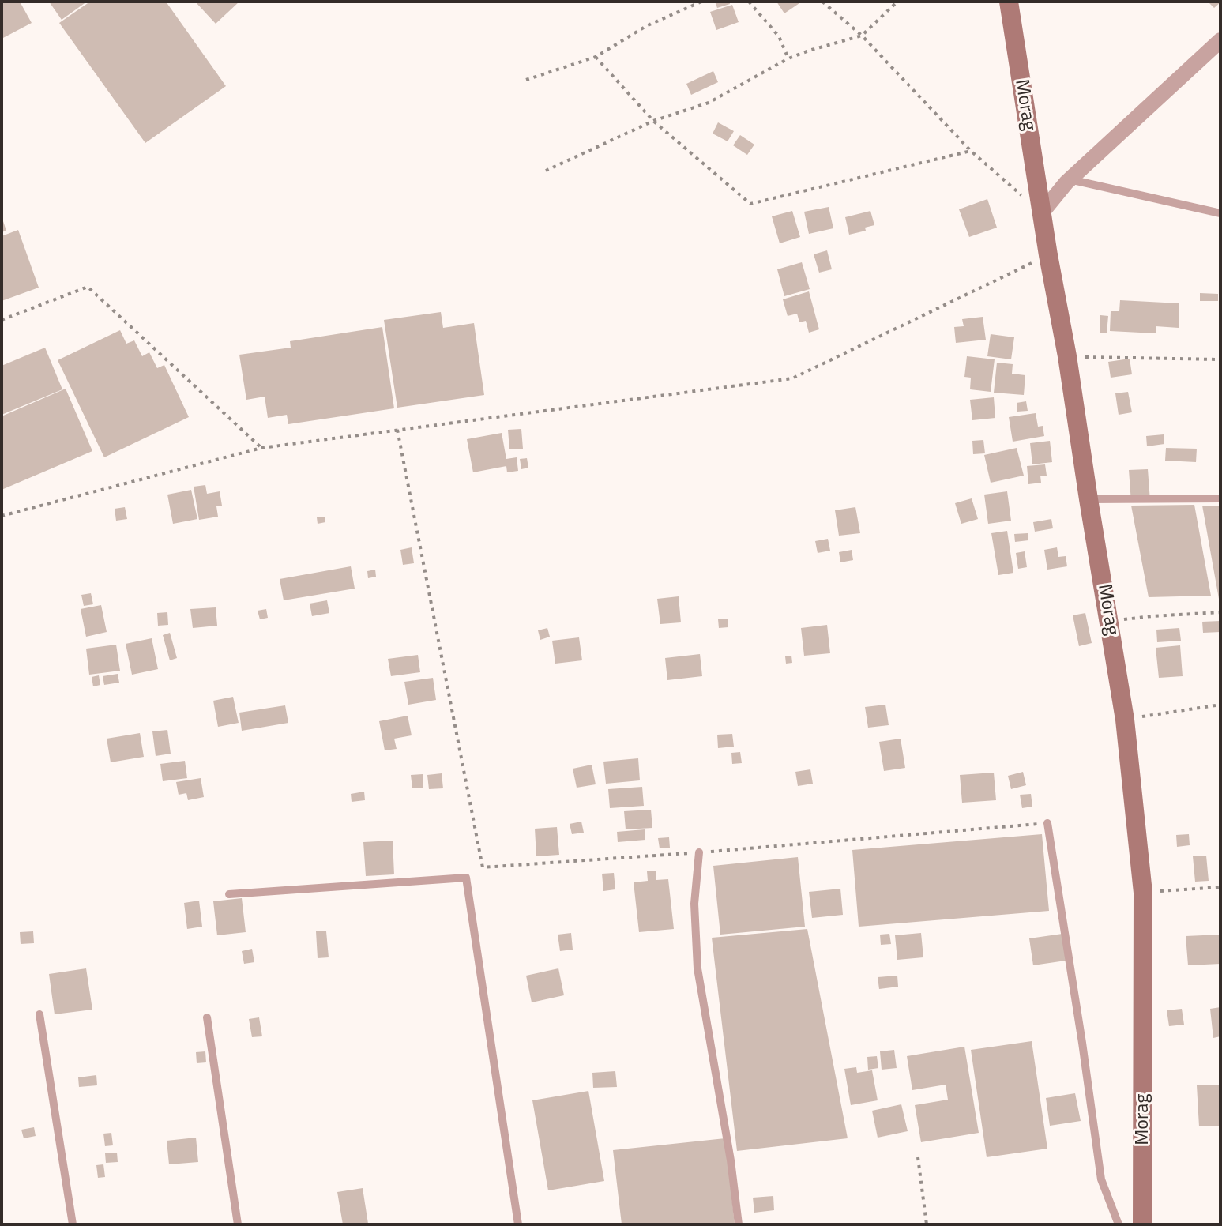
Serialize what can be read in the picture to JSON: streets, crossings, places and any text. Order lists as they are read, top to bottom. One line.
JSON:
{"streets":{"main road":["Morag"]}}
